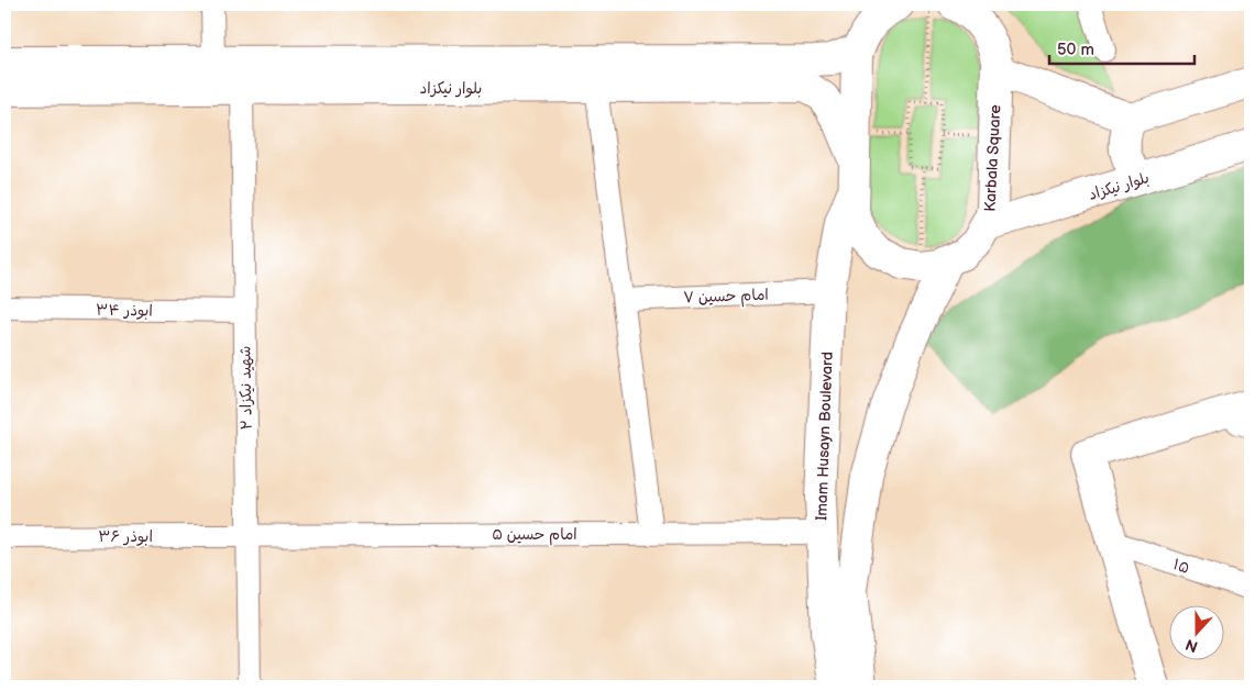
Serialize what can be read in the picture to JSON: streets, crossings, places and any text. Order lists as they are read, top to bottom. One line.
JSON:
{"streets":{"main road":["بلوار نیکزاد","Karbala Square","Imam Husayn Boulevard"],"street":["امام حسین ۷","ابوذر ۳۴","شهید نیکزاد ۲","امام حسین ۵","ابوذر ۳۶","۱۵"]},"crossings":[["بلوار نیکزاد","Karbala Square"],["بلوار نیکزاد","شهید نیکزاد ۲"],["بلوار نیکزاد","Imam Husayn Boulevard"],["امام حسین ۷","Imam Husayn Boulevard"],["ابوذر ۳۴","شهید نیکزاد ۲"],["شهید نیکزاد ۲","امام حسین ۵"],["شهید نیکزاد ۲","ابوذر ۳۶"],["Imam Husayn Boulevard","امام حسین ۵"],["امام حسین ۵","ابوذر ۳۶"]],"scale_bar":"50 m","north":"bottom"}
